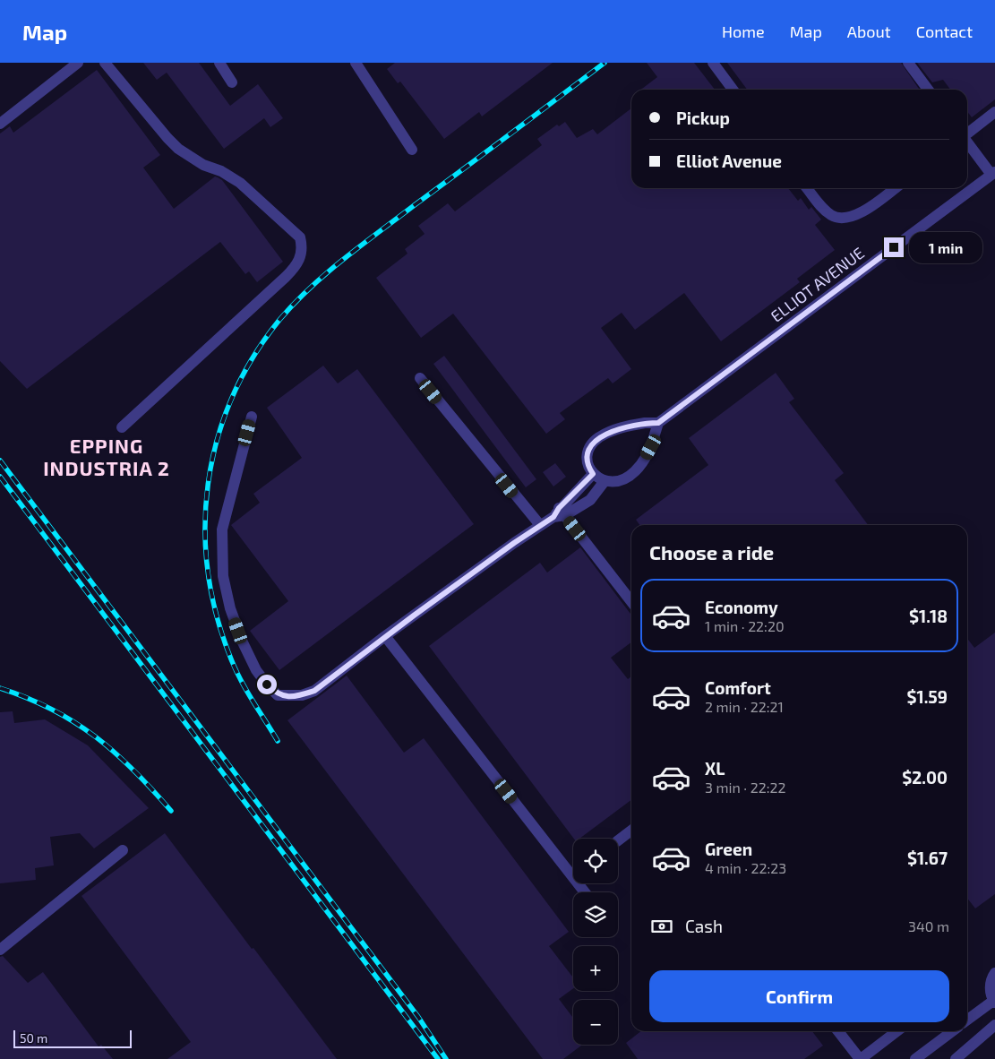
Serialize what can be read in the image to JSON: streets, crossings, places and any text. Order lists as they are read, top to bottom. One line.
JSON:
{"streets":{"street":["ELLIOT AVENUE"]},"districts":["EPPING INDUSTRIA 2"],"scale_bar":"50 m","page":{"header":"Map","nav":["Home","Map","About","Contact"],"banner":["Pickup","Elliot Avenue"],"bubble":"1 min","heading":"Choose a ride","list":[{"name":"Economy","note":"1 min · 22:20","value":"$1.18"},{"name":"Comfort","note":"2 min · 22:21","value":"$1.59"},{"name":"XL","note":"3 min · 22:22","value":"$2.00"},{"name":"Green","note":"4 min · 22:23","value":"$1.67"}],"map_buttons":["+","−"],"pay":["Cash","340 m"],"buttons":"Confirm","scale":"50 m"}}
